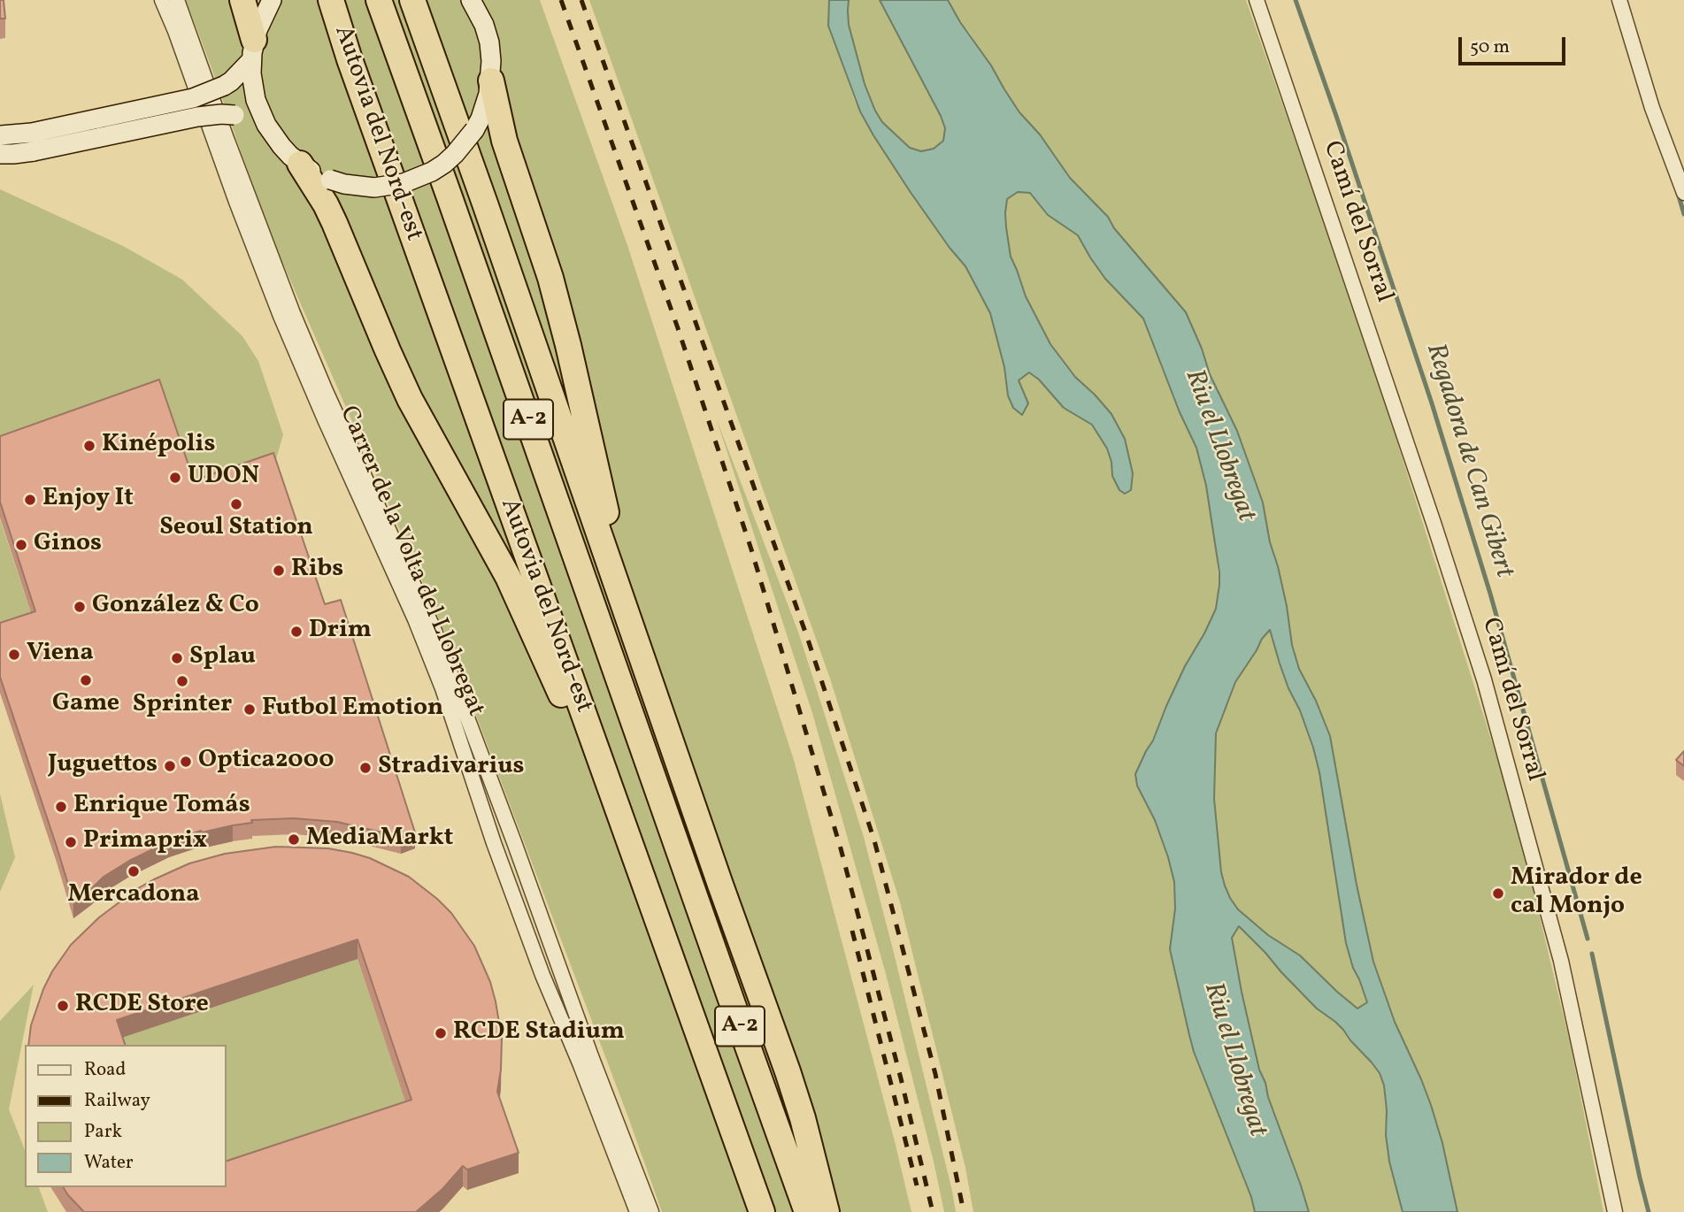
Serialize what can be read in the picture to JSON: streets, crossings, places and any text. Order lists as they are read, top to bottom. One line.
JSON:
{"streets":{"highway":["Autovia del Nord-est","A-2"],"street":["Camí del Sorral","Carrer de la Volta del Llobregat"]},"water":["Riu el Llobregat","Regadora de Can Gibert"],"places":["Kinépolis","UDON","Enjoy It","Seoul Station","Ginos","Ribs","González & Co","Drim","Viena","Splau","Game","Sprinter","Futbol Emotion","Optica2000","Juguettos","Stradivarius","Enrique Tomás","MediaMarkt","Primaprix","Mercadona","Mirador de cal Monjo","RCDE Store","RCDE Stadium"],"legend":["Road","Railway","Park","Water"],"scale_bar":"50 m"}
